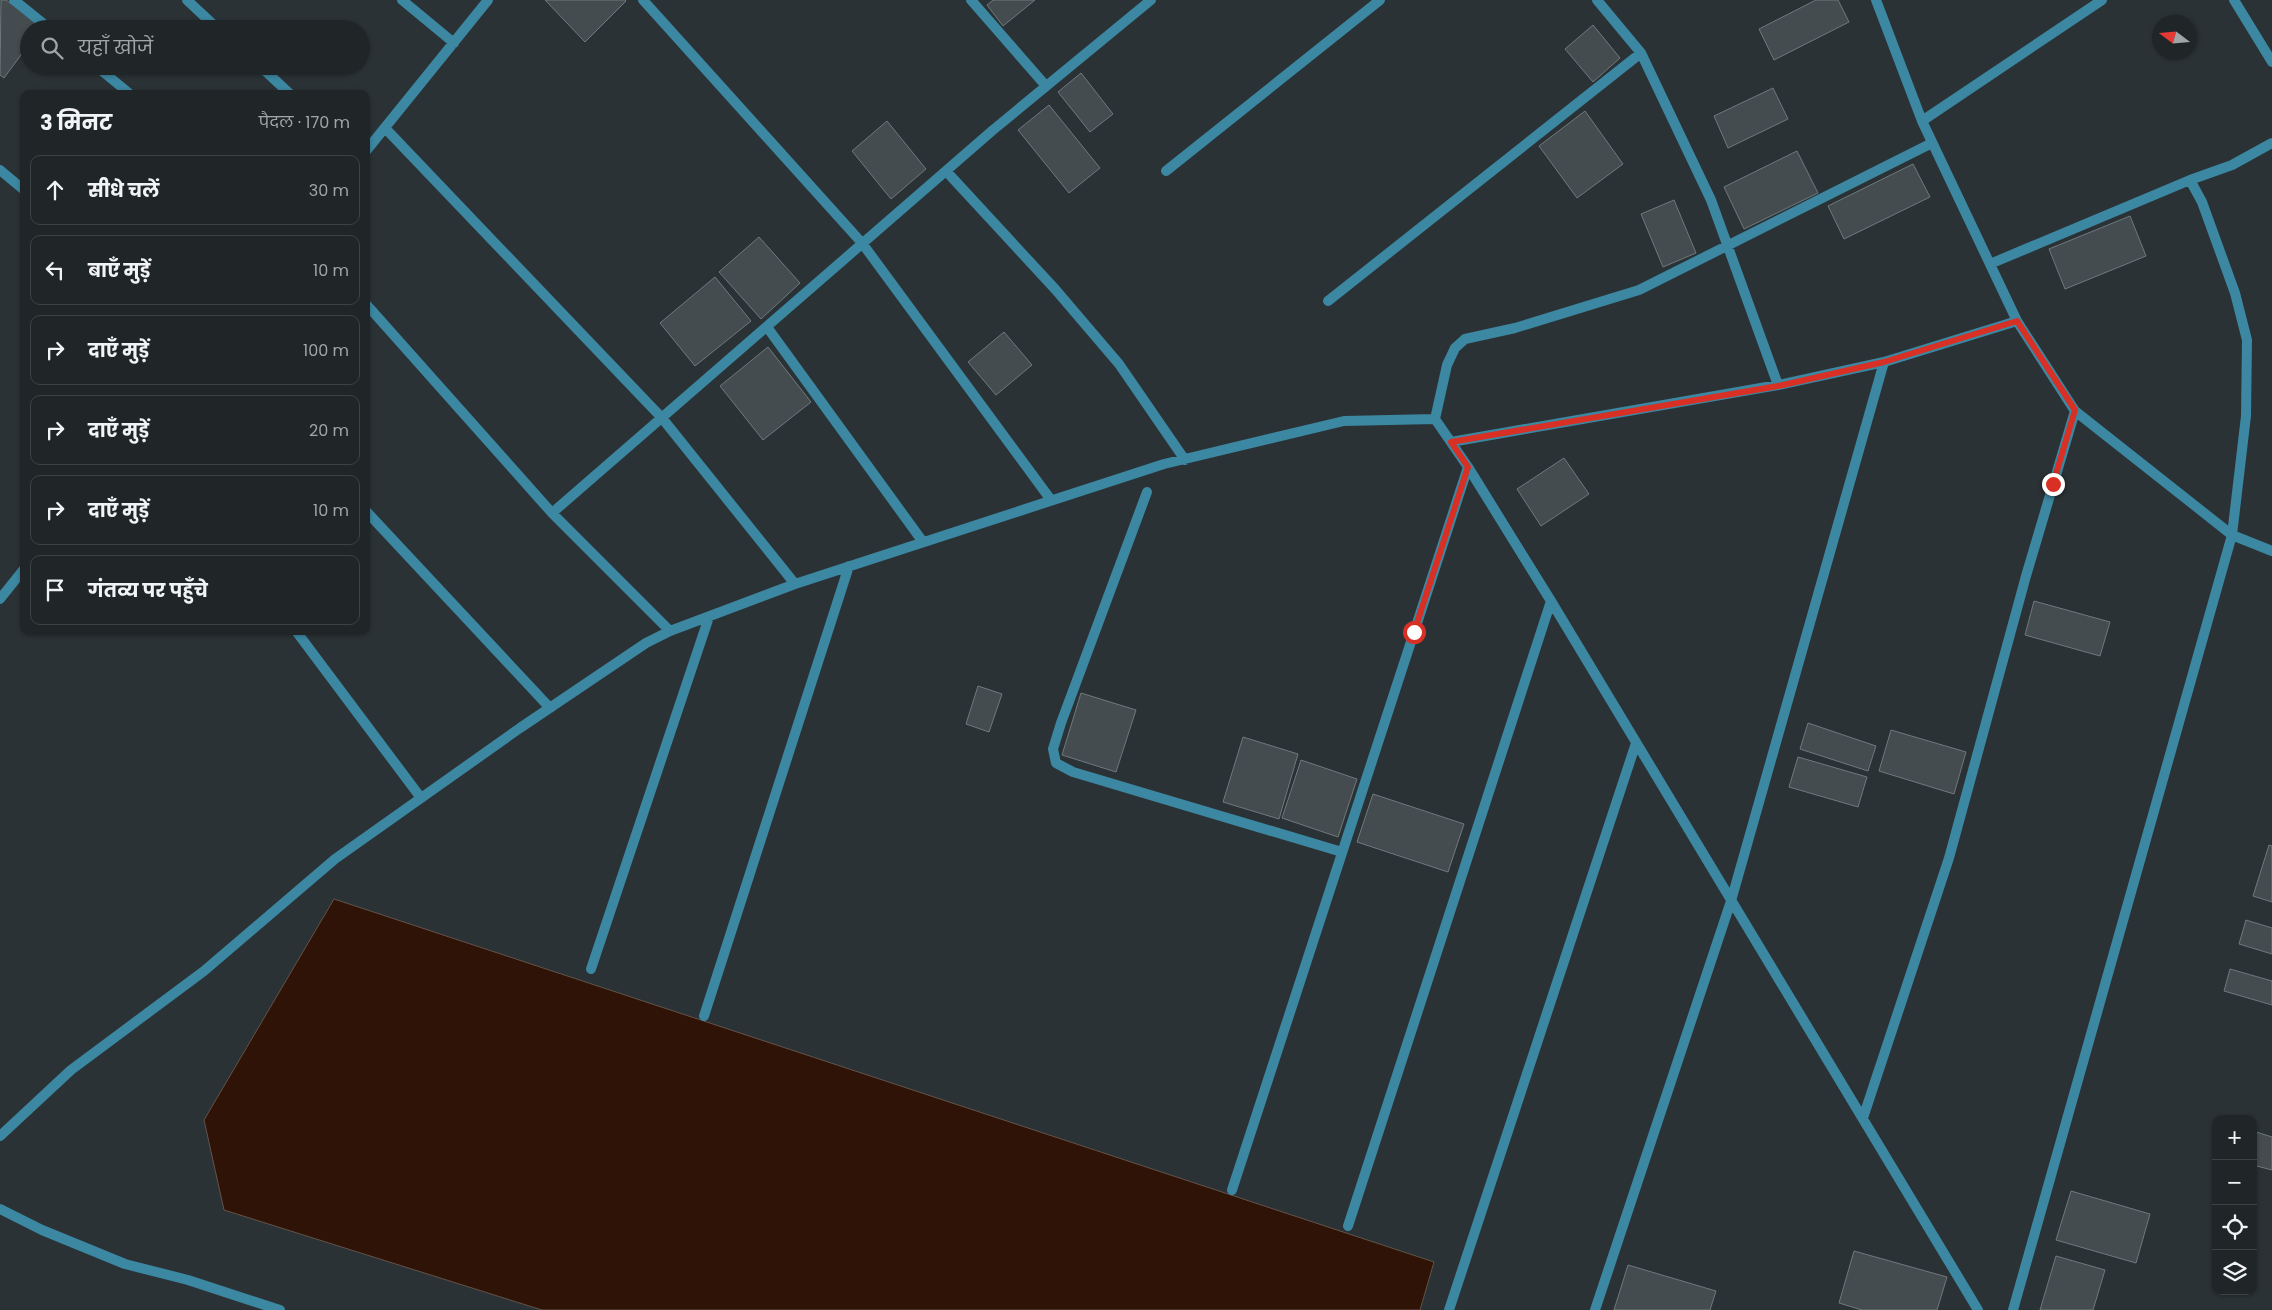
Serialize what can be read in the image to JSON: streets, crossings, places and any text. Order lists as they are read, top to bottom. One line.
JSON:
{"north":"left","page":{"search":"यहाँ खोजें","heading":["3 मिनट","पैदल · 170 m"],"list":[["सीधे चलें","30 m"],["बाएँ मुड़ें","10 m"],["दाएँ मुड़ें","100 m"],["दाएँ मुड़ें","20 m"],["दाएँ मुड़ें","10 m"],"गंतव्य पर पहुँचे"],"map_buttons":["+","−"]}}
